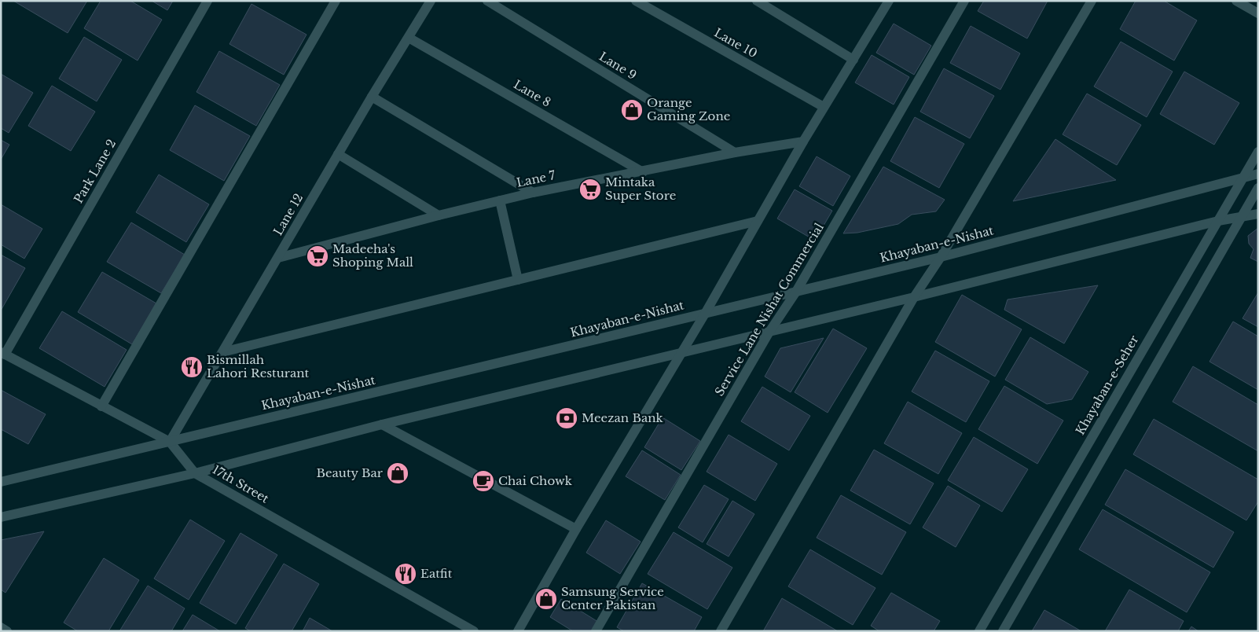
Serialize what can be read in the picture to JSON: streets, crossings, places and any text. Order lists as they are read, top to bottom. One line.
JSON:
{"streets":{"street":["Lane 10","Lane 9","Lane 8","Park Lane 2","Lane 7","Lane 12","Khayaban-e-Nishat","Service Lane Nishat Commercial","Khayaban-e-Seher","17th Street"]},"crossings":[["Lane 9","Lane 7"],["Lane 8","Lane 7"],["Lane 8","Lane 12"],["Park Lane 2","17th Street"],["Lane 7","Lane 12"],["Lane 12","Khayaban-e-Nishat"],["Lane 12","17th Street"],["Khayaban-e-Nishat","Service Lane Nishat Commercial"],["Khayaban-e-Nishat","Khayaban-e-Seher"],["Khayaban-e-Nishat","17th Street"]],"places":{"shop":["Orange Gaming Zone","Beauty Bar","Samsung Service Center Pakistan"],"supermarket":["Mintaka Super Store","Madeeha's Shoping Mall"],"restaurant":["Bismillah Lahori Resturant","Eatfit"],"bank":["Meezan Bank"],"cafe":["Chai Chowk"]}}
